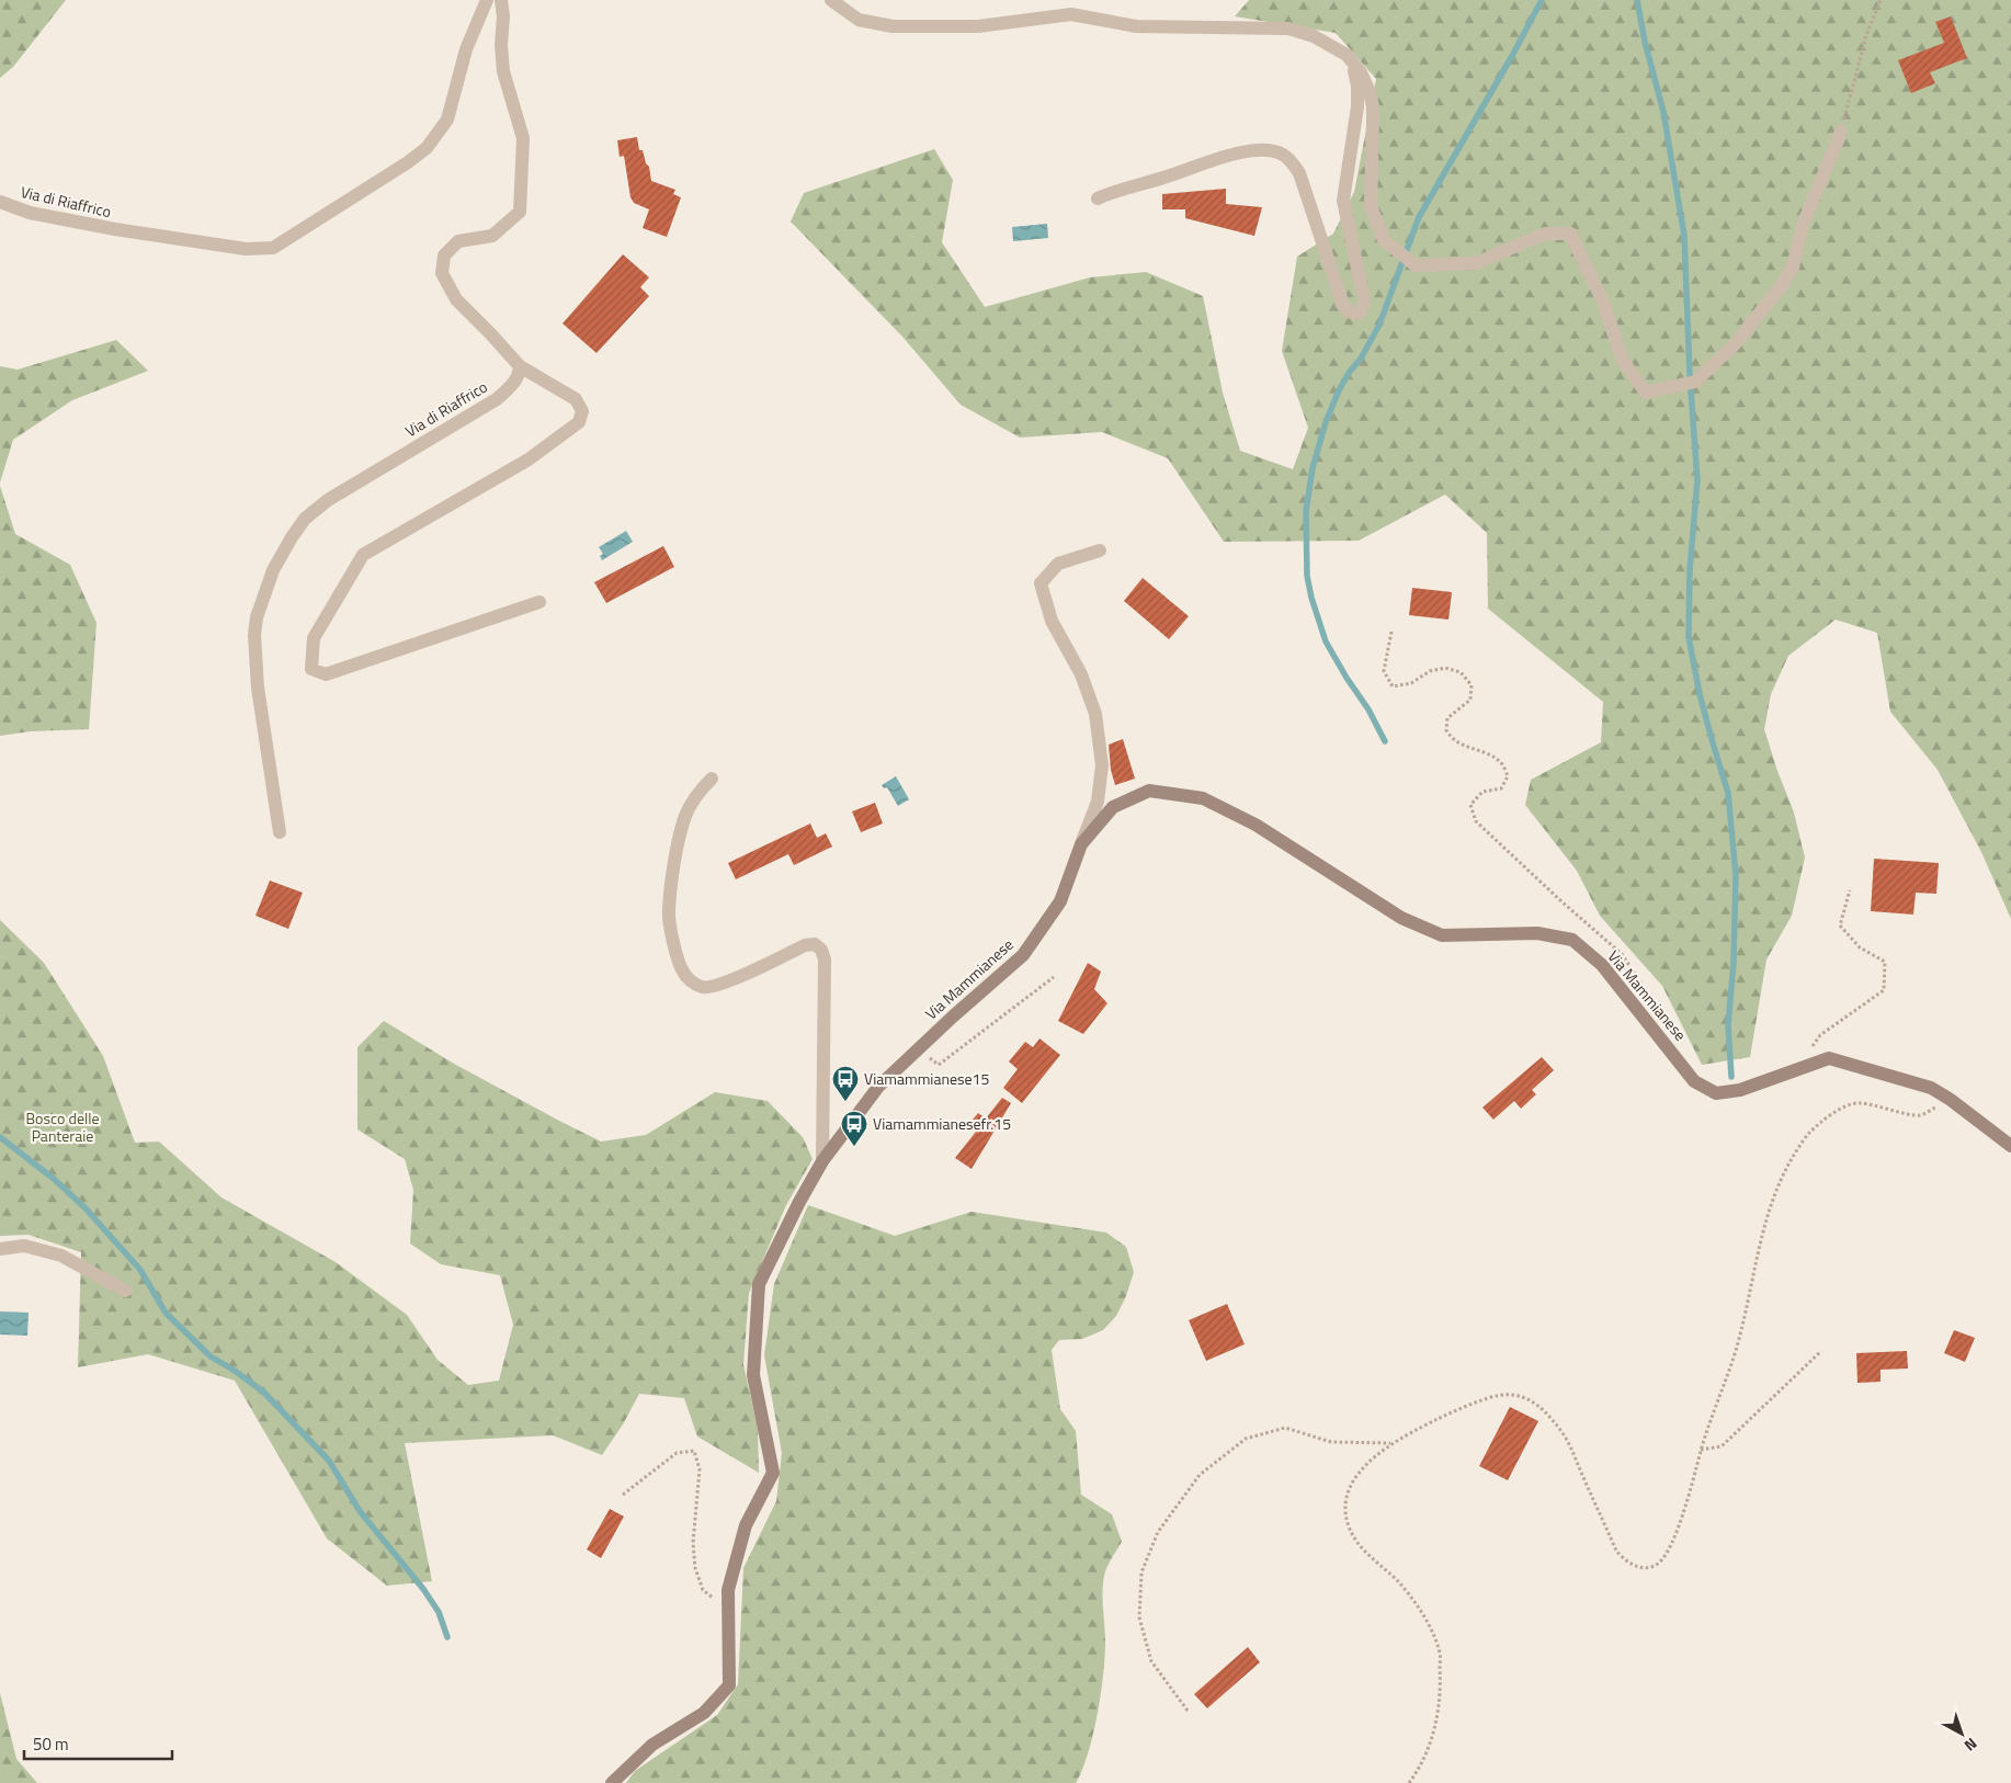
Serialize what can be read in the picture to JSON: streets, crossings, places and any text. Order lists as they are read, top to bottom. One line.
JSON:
{"streets":{"main road":["Via Mammianese"],"street":["Via di Riaffrico"]},"parks":["Bosco delle Panteraie"],"places":{"bus stop":["Viamammianese15","Viamammianesefr.15"]},"scale_bar":"50 m","north":"bottom right"}
